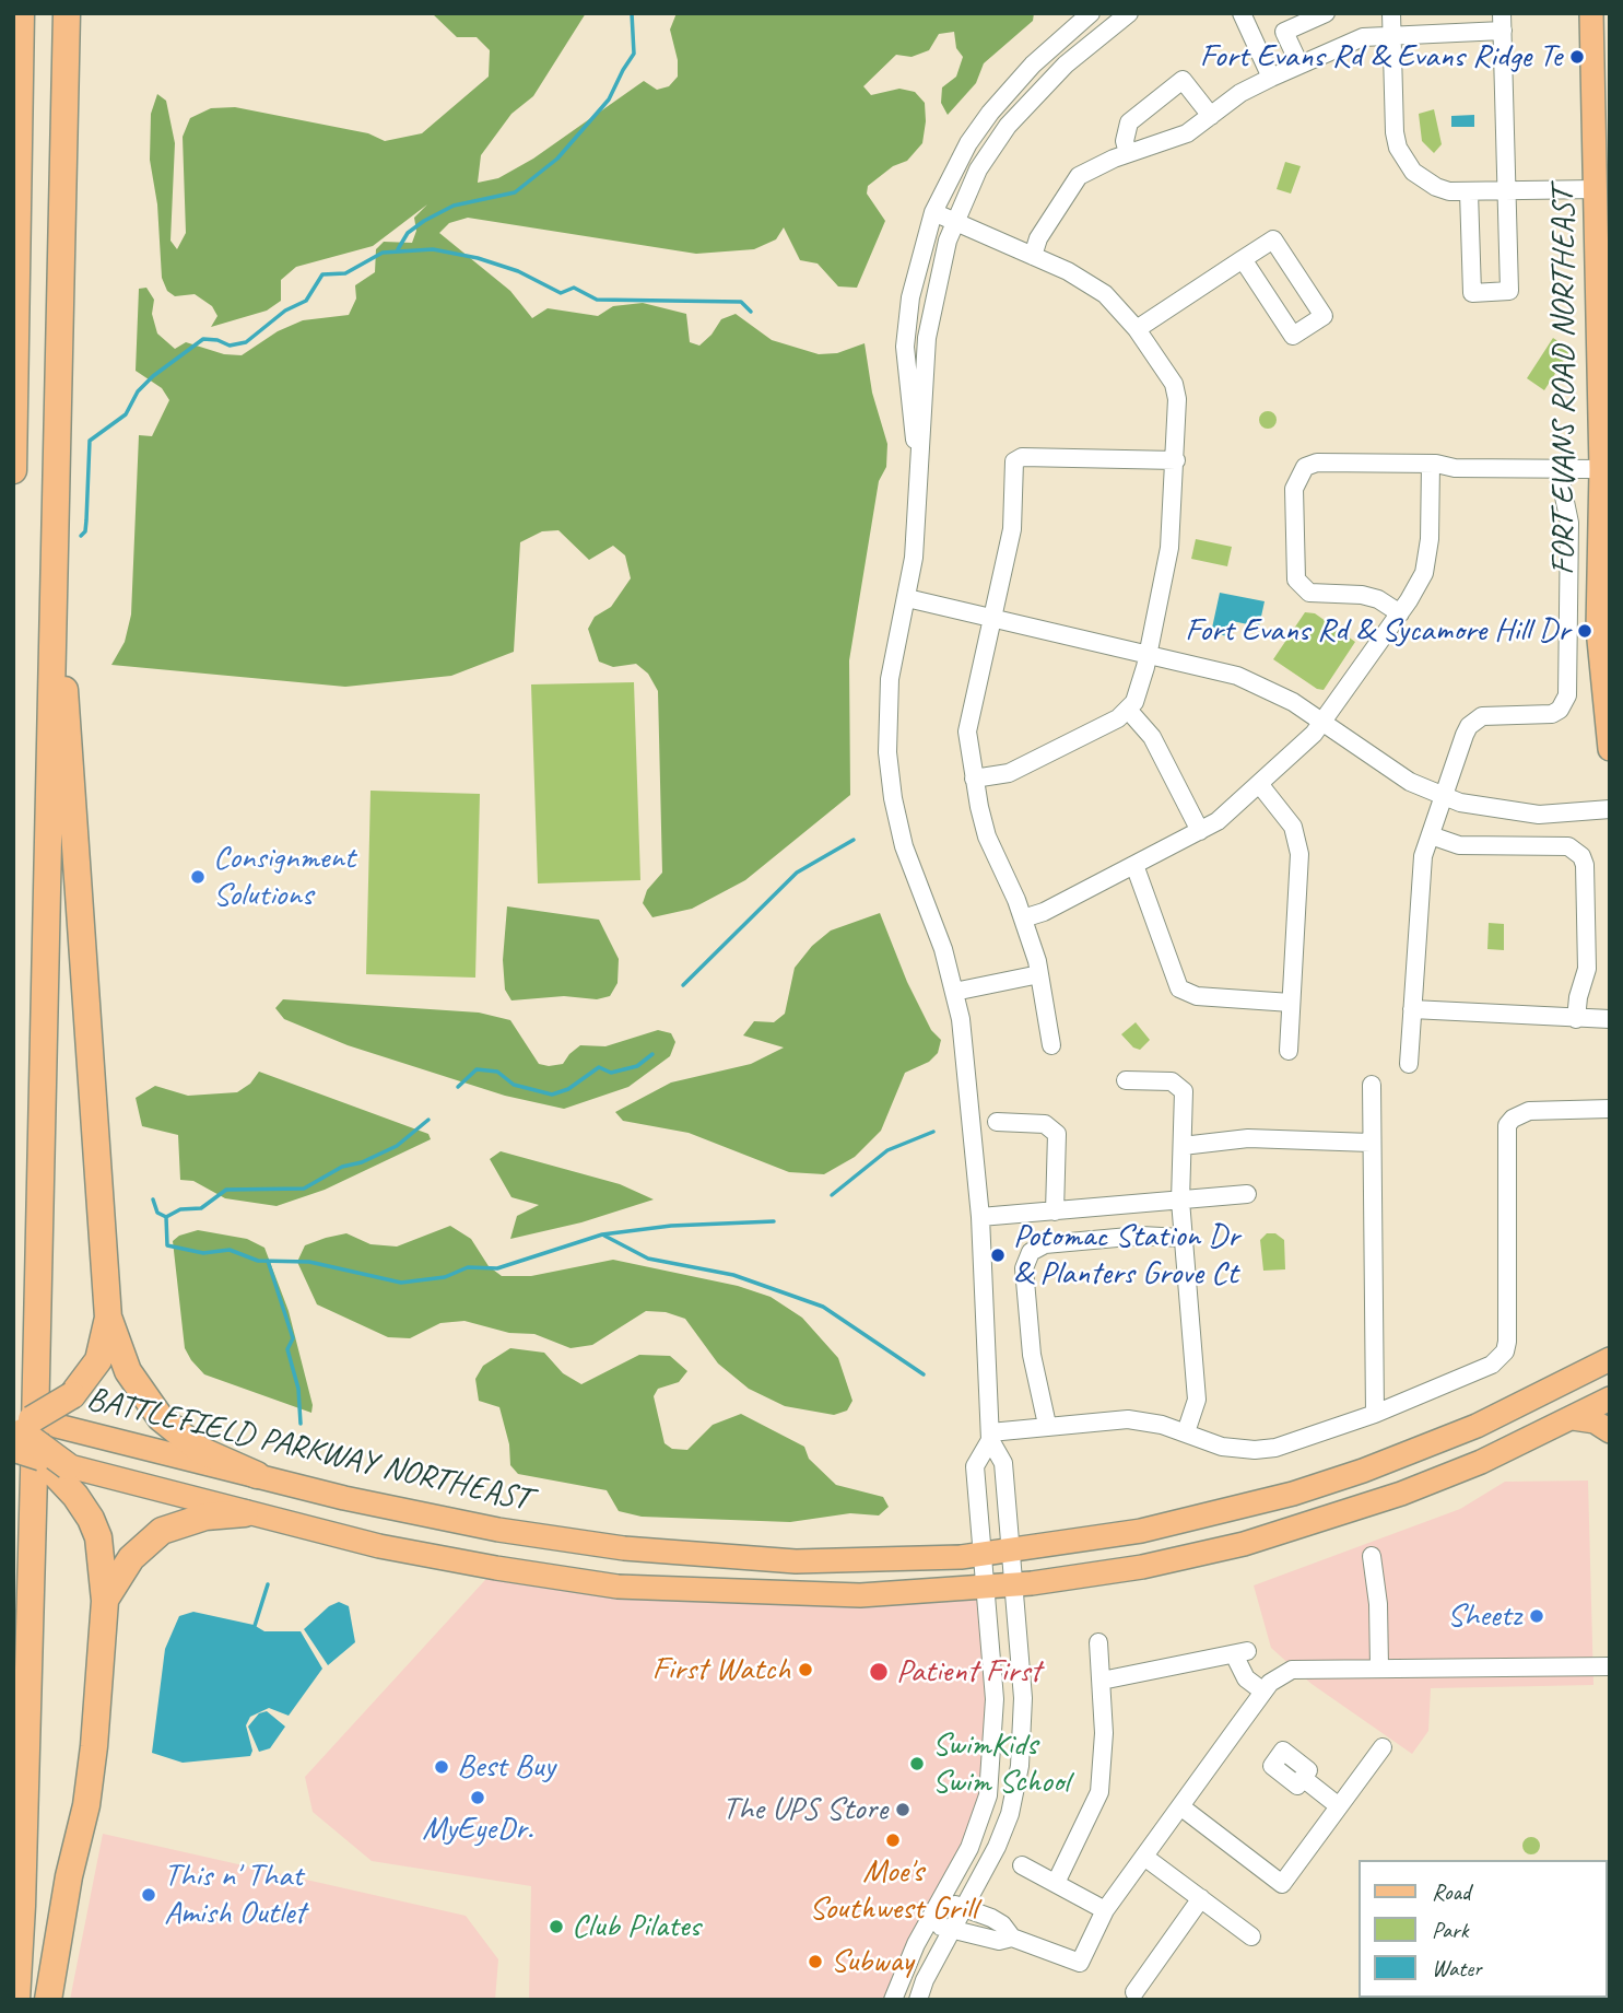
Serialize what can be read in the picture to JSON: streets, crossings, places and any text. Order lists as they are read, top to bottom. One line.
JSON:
{"streets":{"main road":["FORT EVANS ROAD NORTHEAST","BATTLEFIELD PARKWAY NORTHEAST"]},"places":["Fort Evans Rd & Evans Ridge Te","Fort Evans Rd & Sycamore Hill Dr","Consignment Solutions","Potomac Station Dr & Planters Grove Ct","Sheetz","First Watch","Patient First","SwimKids Swim School","Best Buy","MyEyeDr.","The UPS Store","Moe's Southwest Grill","This n' That Amish Outlet","Club Pilates","Subway"],"legend":["Road","Park","Water"]}
